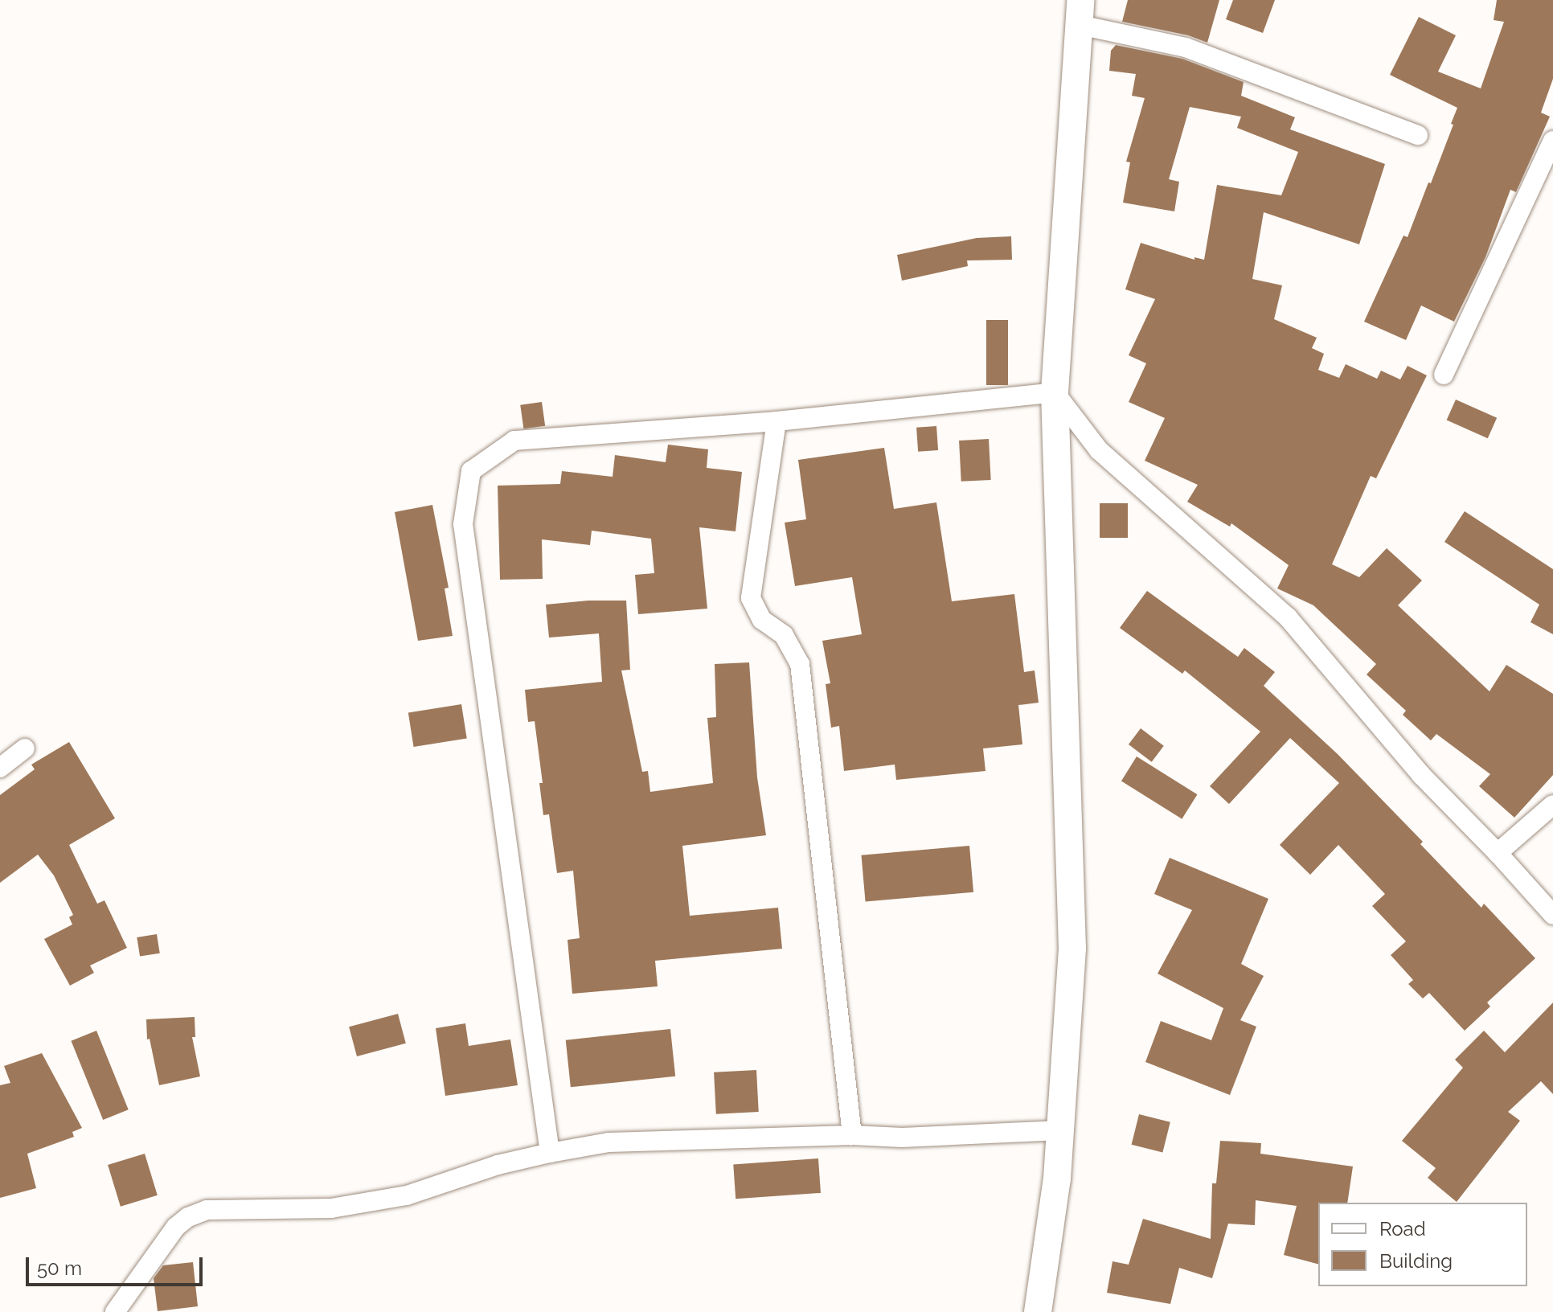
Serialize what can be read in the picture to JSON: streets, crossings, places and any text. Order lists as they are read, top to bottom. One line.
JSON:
{"legend":["Road","Building"],"scale_bar":"50 m"}
